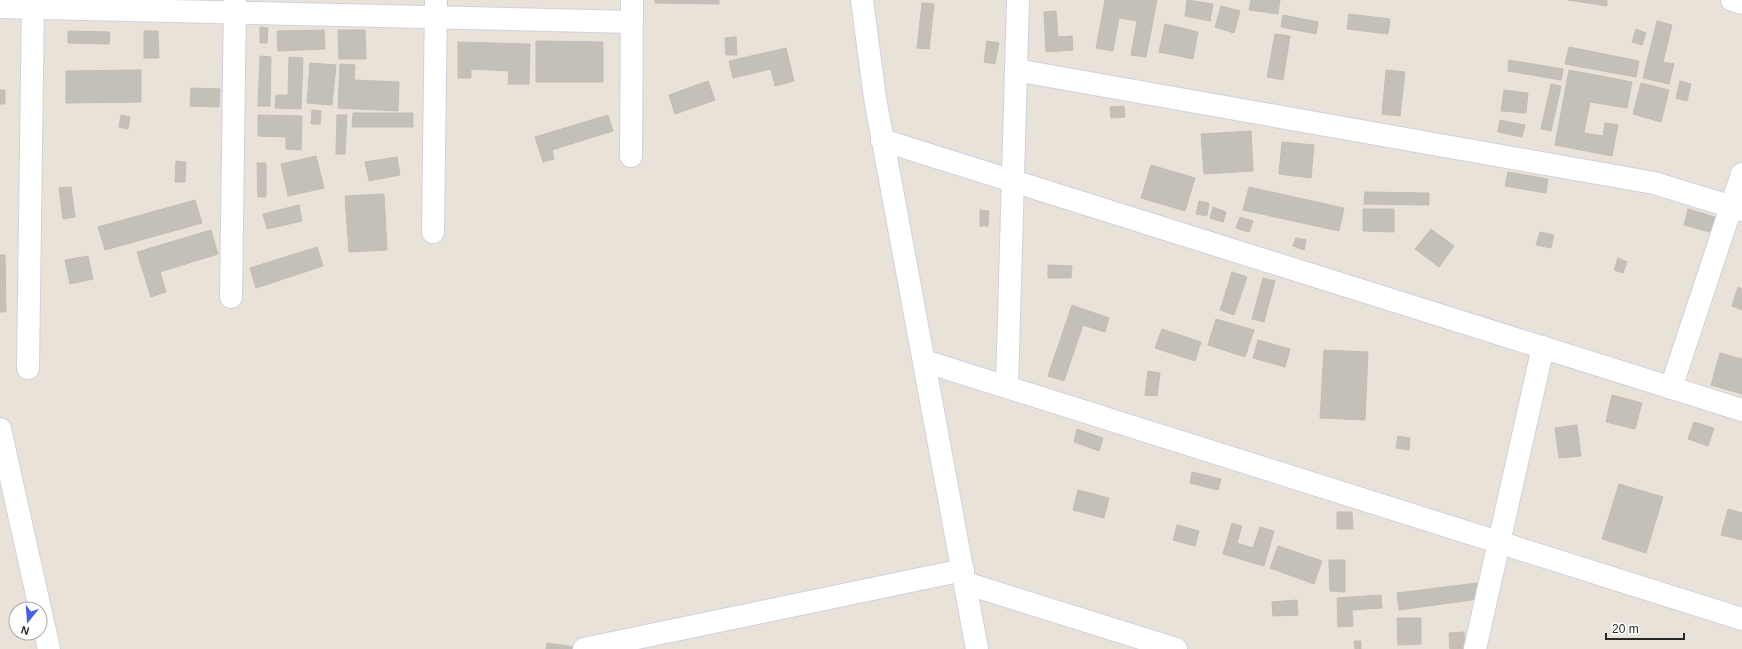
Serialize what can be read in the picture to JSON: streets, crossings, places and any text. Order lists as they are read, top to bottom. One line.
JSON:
{"scale_bar":"20 m","north":"bottom"}
